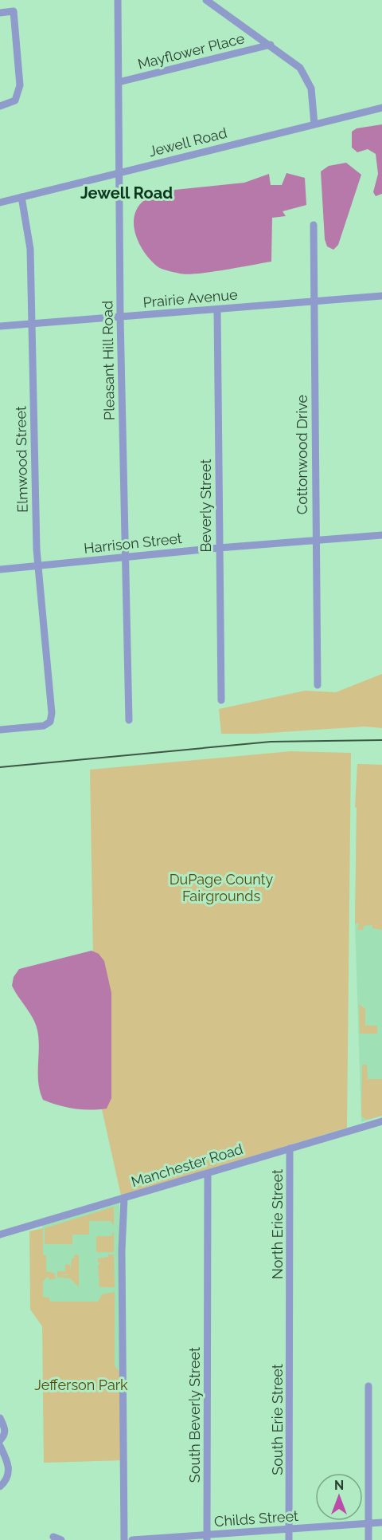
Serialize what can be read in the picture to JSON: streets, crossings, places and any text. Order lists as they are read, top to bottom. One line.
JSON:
{"streets":{"street":["Mayflower Place","Jewell Road","Prairie Avenue","Pleasant Hill Road","Cottonwood Drive","Elmwood Street","Beverly Street","Harrison Street","Manchester Road","North Erie Street","South Beverly Street","South Erie Street","Childs Street"]},"crossings":[["Mayflower Place","Pleasant Hill Road"],["Jewell Road","Pleasant Hill Road"],["Jewell Road","Elmwood Street"],["Prairie Avenue","Pleasant Hill Road"],["Prairie Avenue","Cottonwood Drive"],["Prairie Avenue","Elmwood Street"],["Prairie Avenue","Beverly Street"],["Pleasant Hill Road","Harrison Street"],["Cottonwood Drive","Harrison Street"],["Elmwood Street","Harrison Street"],["Beverly Street","Harrison Street"],["Manchester Road","North Erie Street"],["Manchester Road","South Beverly Street"],["North Erie Street","South Erie Street"],["South Beverly Street","Childs Street"],["South Erie Street","Childs Street"]],"districts":["Jewell Road"],"parks":["DuPage County Fairgrounds","Jefferson Park"],"north":"top"}
